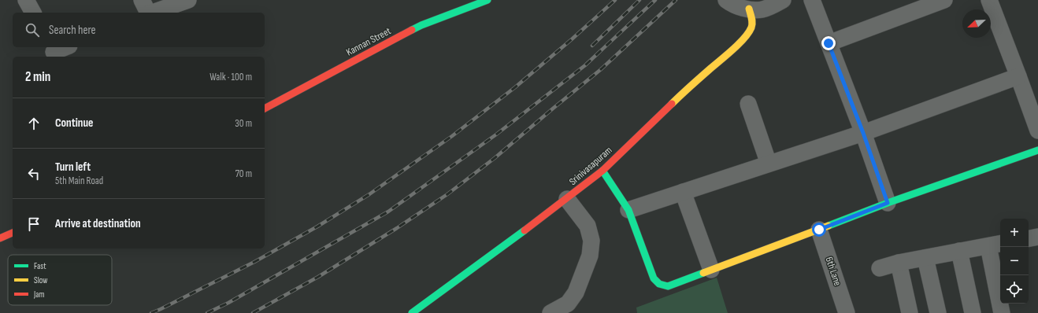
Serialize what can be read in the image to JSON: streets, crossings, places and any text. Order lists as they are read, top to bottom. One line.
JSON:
{"streets":{"street":["Kannan Street","Srinivasapuram","6th Lane"]},"legend":["Fast","Slow","Jam"],"north":"bottom left","page":{"search":"Search here","heading":["2 min","Walk · 100 m"],"list":[["Continue","30 m"],["Turn left","5th Main Road","70 m"],"Arrive at destination"],"map_buttons":["+","−"]}}
